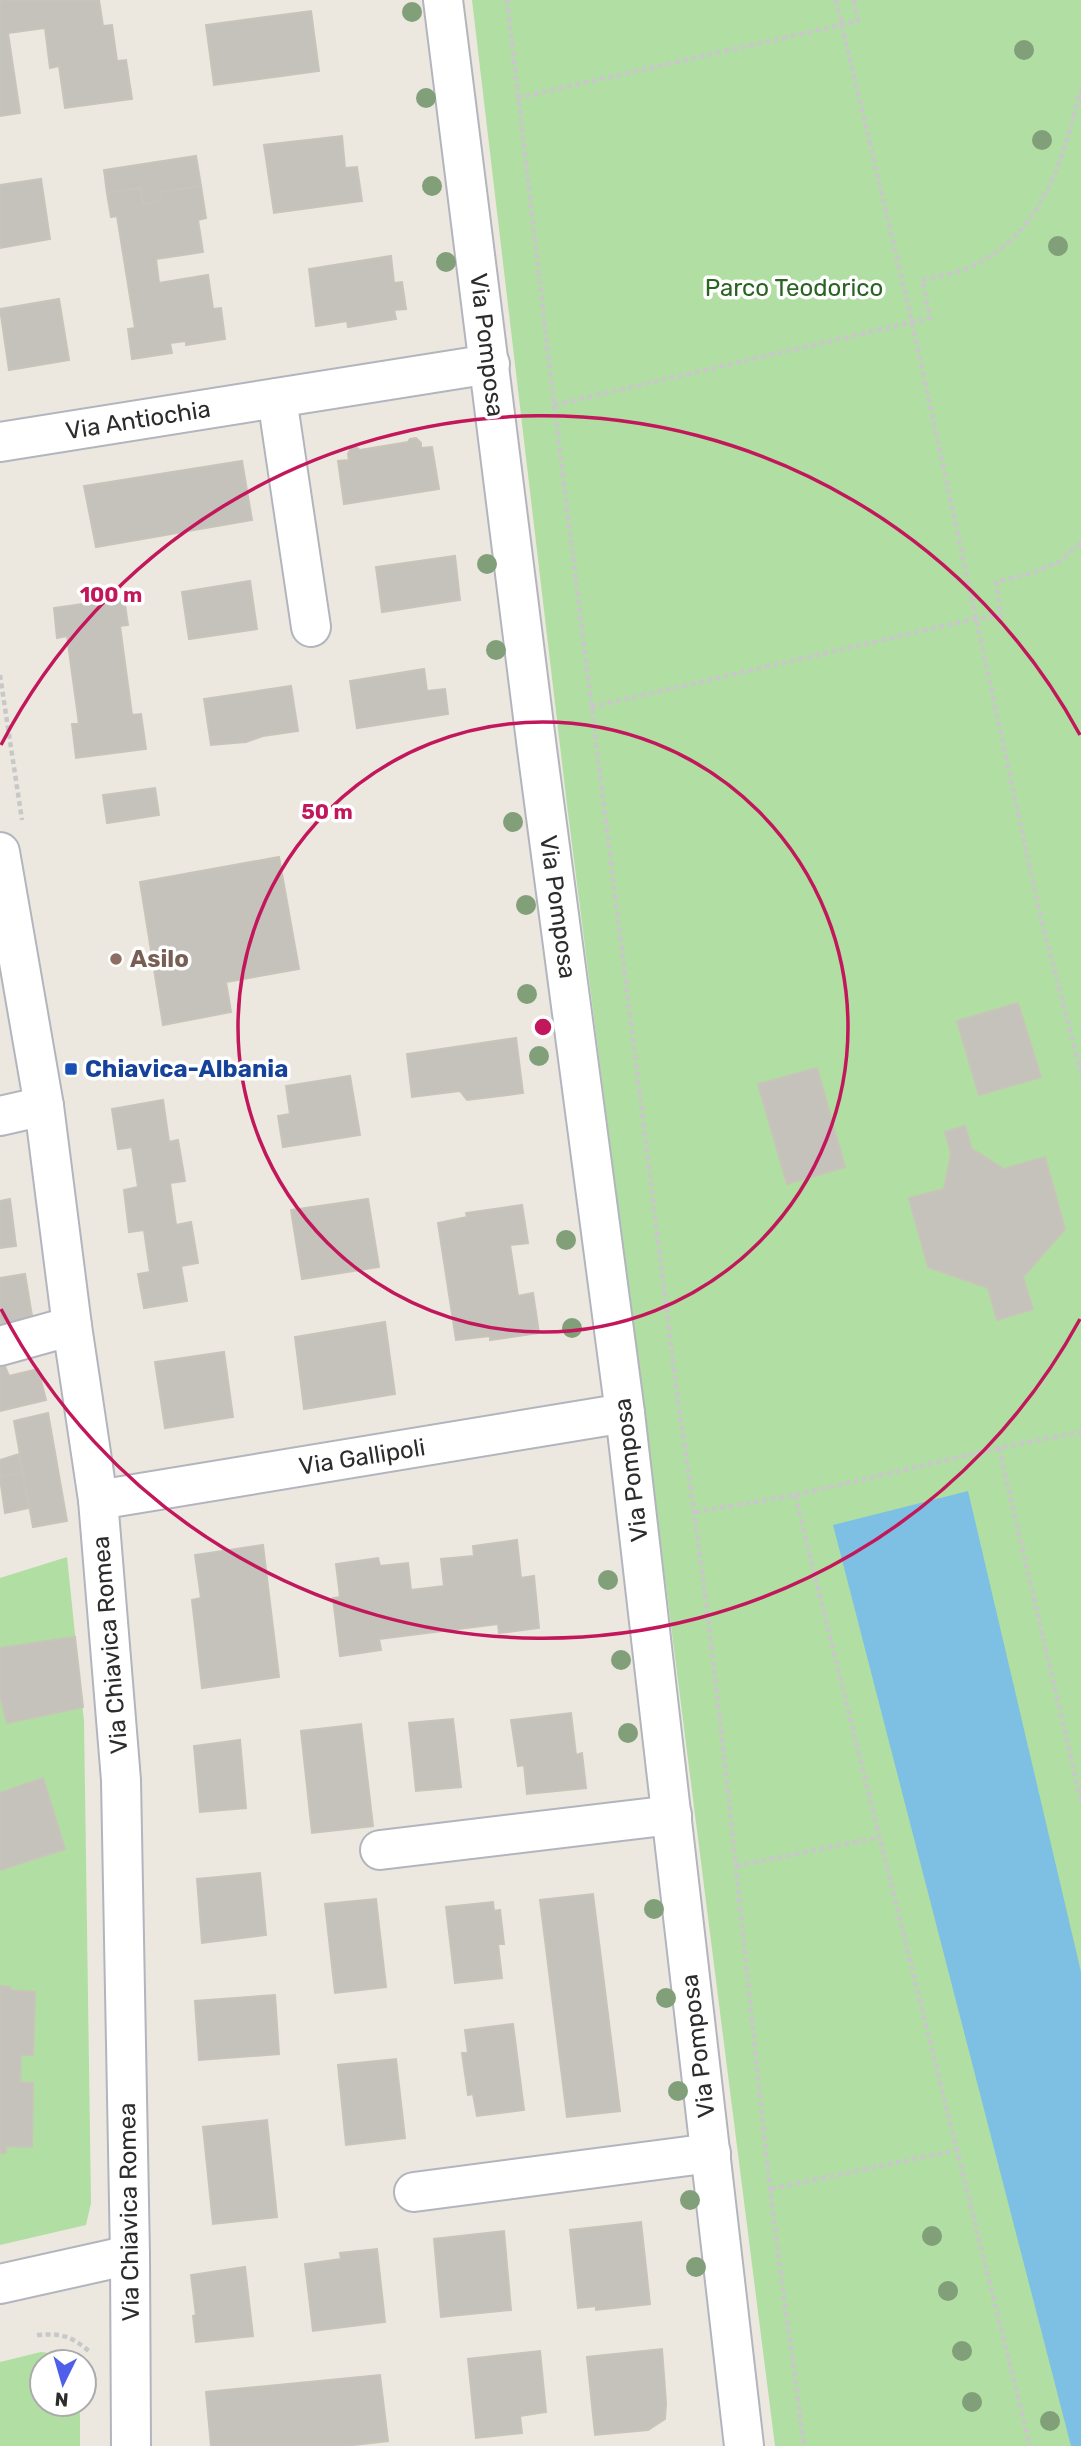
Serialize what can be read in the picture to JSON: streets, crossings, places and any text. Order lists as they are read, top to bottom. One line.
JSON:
{"streets":{"street":["Via Pomposa","Via Antiochia","Via Gallipoli","Via Chiavica Romea"]},"crossings":[["Via Pomposa","Via Antiochia"],["Via Pomposa","Via Gallipoli"],["Via Gallipoli","Via Chiavica Romea"]],"parks":["Parco Teodorico"],"places":{"other":["Asilo"],"transit":["Chiavica-Albania"]},"north":"bottom","rings":["100 m","50 m"]}
